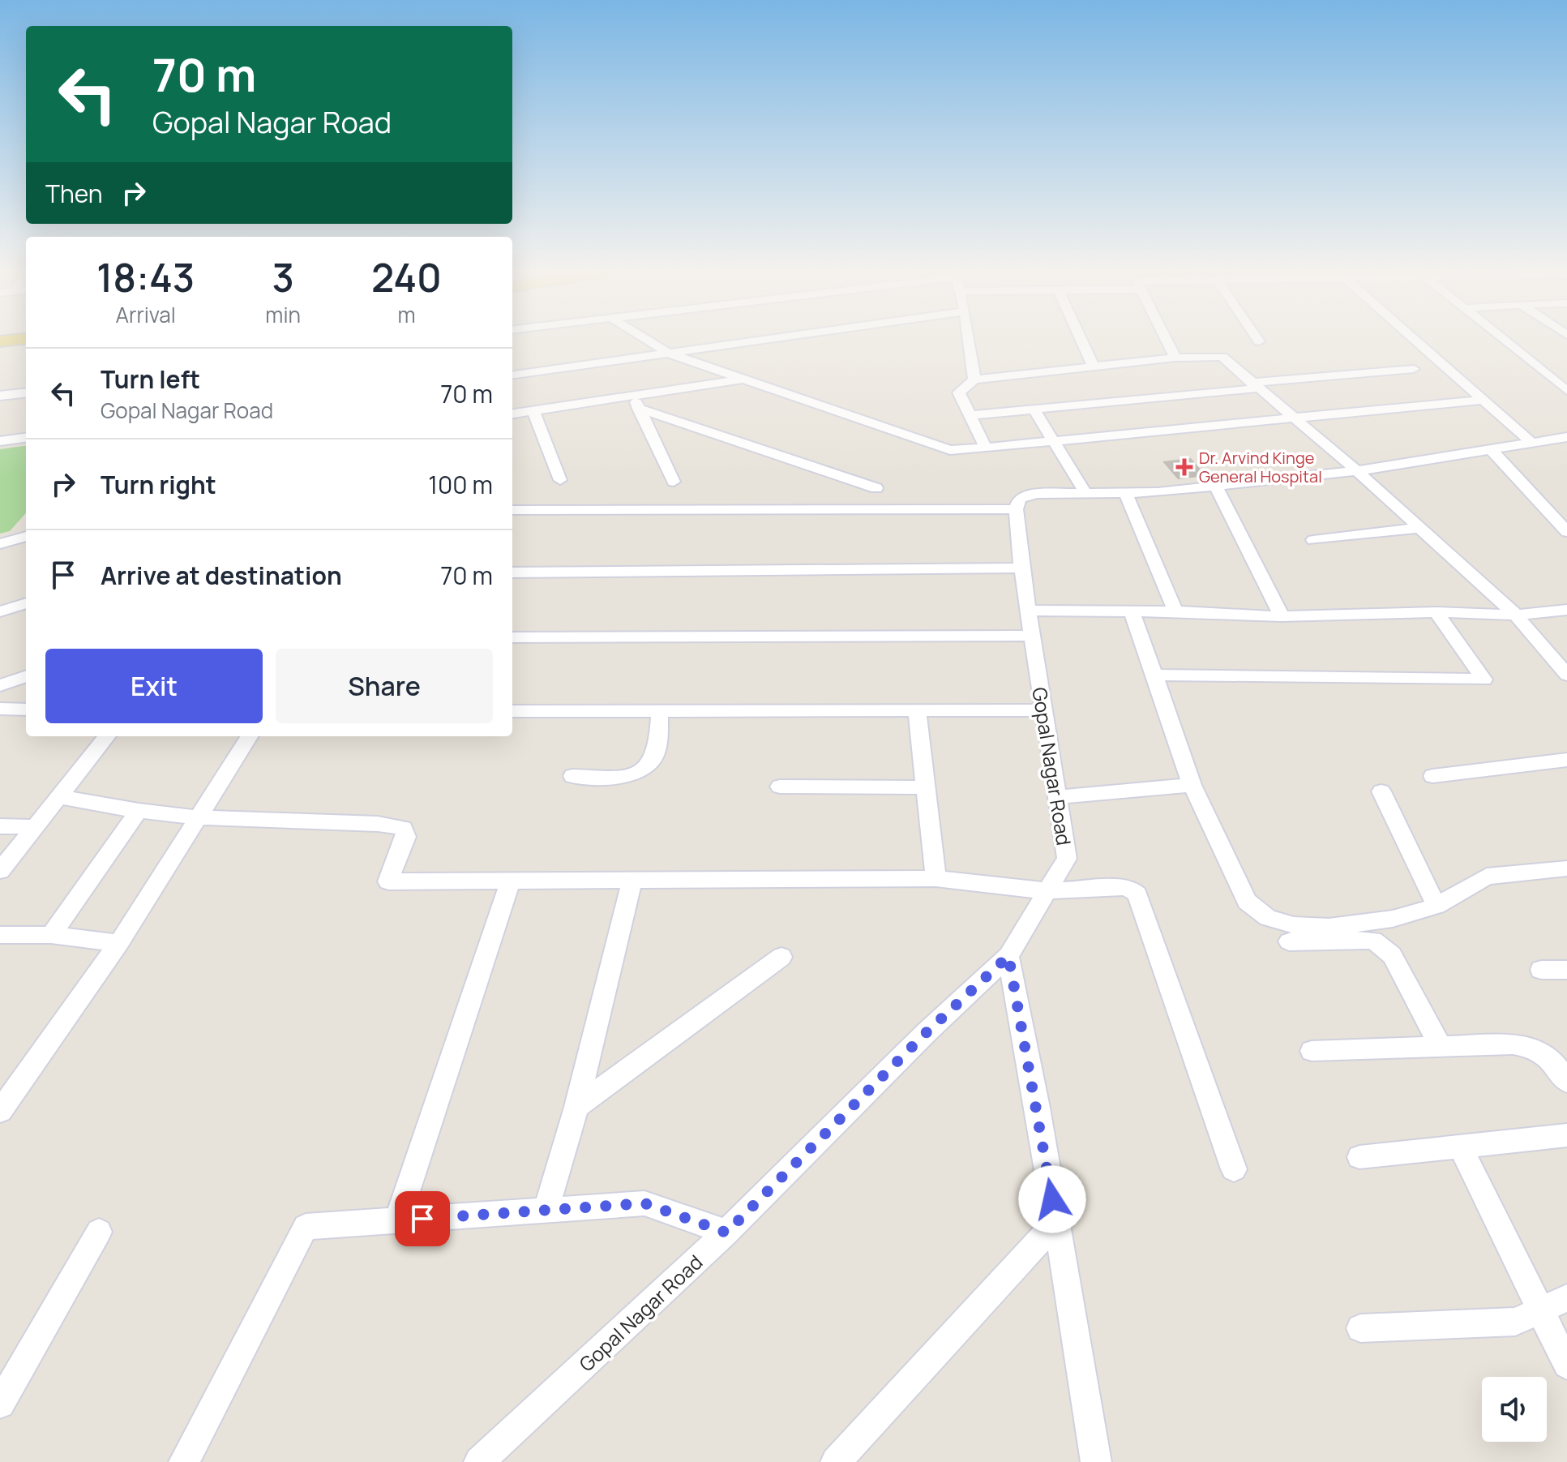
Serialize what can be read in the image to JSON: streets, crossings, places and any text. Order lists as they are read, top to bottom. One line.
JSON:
{"streets":{"street":["Gopal Nagar Road"]},"places":{"health":["Dr. Arvind Kinge General Hospital"]},"page":{"turn":["70 m","Gopal Nagar Road"],"then":"Then","eta":["18:43","Arrival","3","min","240","m"],"list":[{"name":"Turn left","note":"Gopal Nagar Road","value":"70 m"},{"name":"Turn right","value":"100 m"},{"name":"Arrive at destination","value":"70 m"}],"buttons":["Exit","Share"]}}
